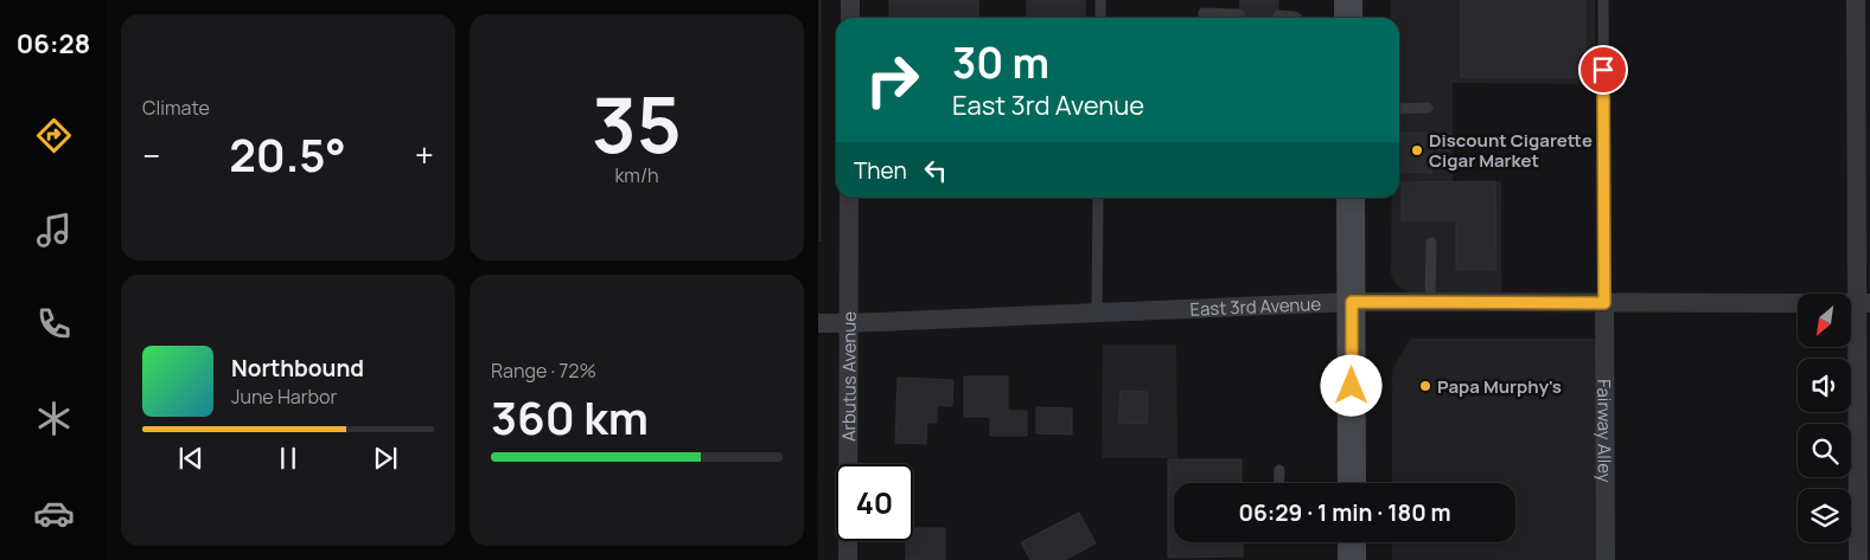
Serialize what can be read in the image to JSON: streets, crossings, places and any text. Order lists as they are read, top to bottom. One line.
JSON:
{"streets":{"street":["East 3rd Avenue","Arbutus Avenue","Fairway Alley"]},"crossings":[["East 3rd Avenue","Arbutus Avenue"],["East 3rd Avenue","Fairway Alley"]],"places":["Discount Cigarette Cigar Market","Papa Murphy's"],"north":"bottom left","page":{"tabs":"06:28","tile":["Climate",["35","km/h"],["Range · 72%","360 km"]],"turn":["30 m","East 3rd Avenue"],"heat":["−","20.5°","+"],"then":"Then","song":["Northbound","June Harbor"],"limit":"40","trip":"06:29 · 1 min · 180 m"}}
